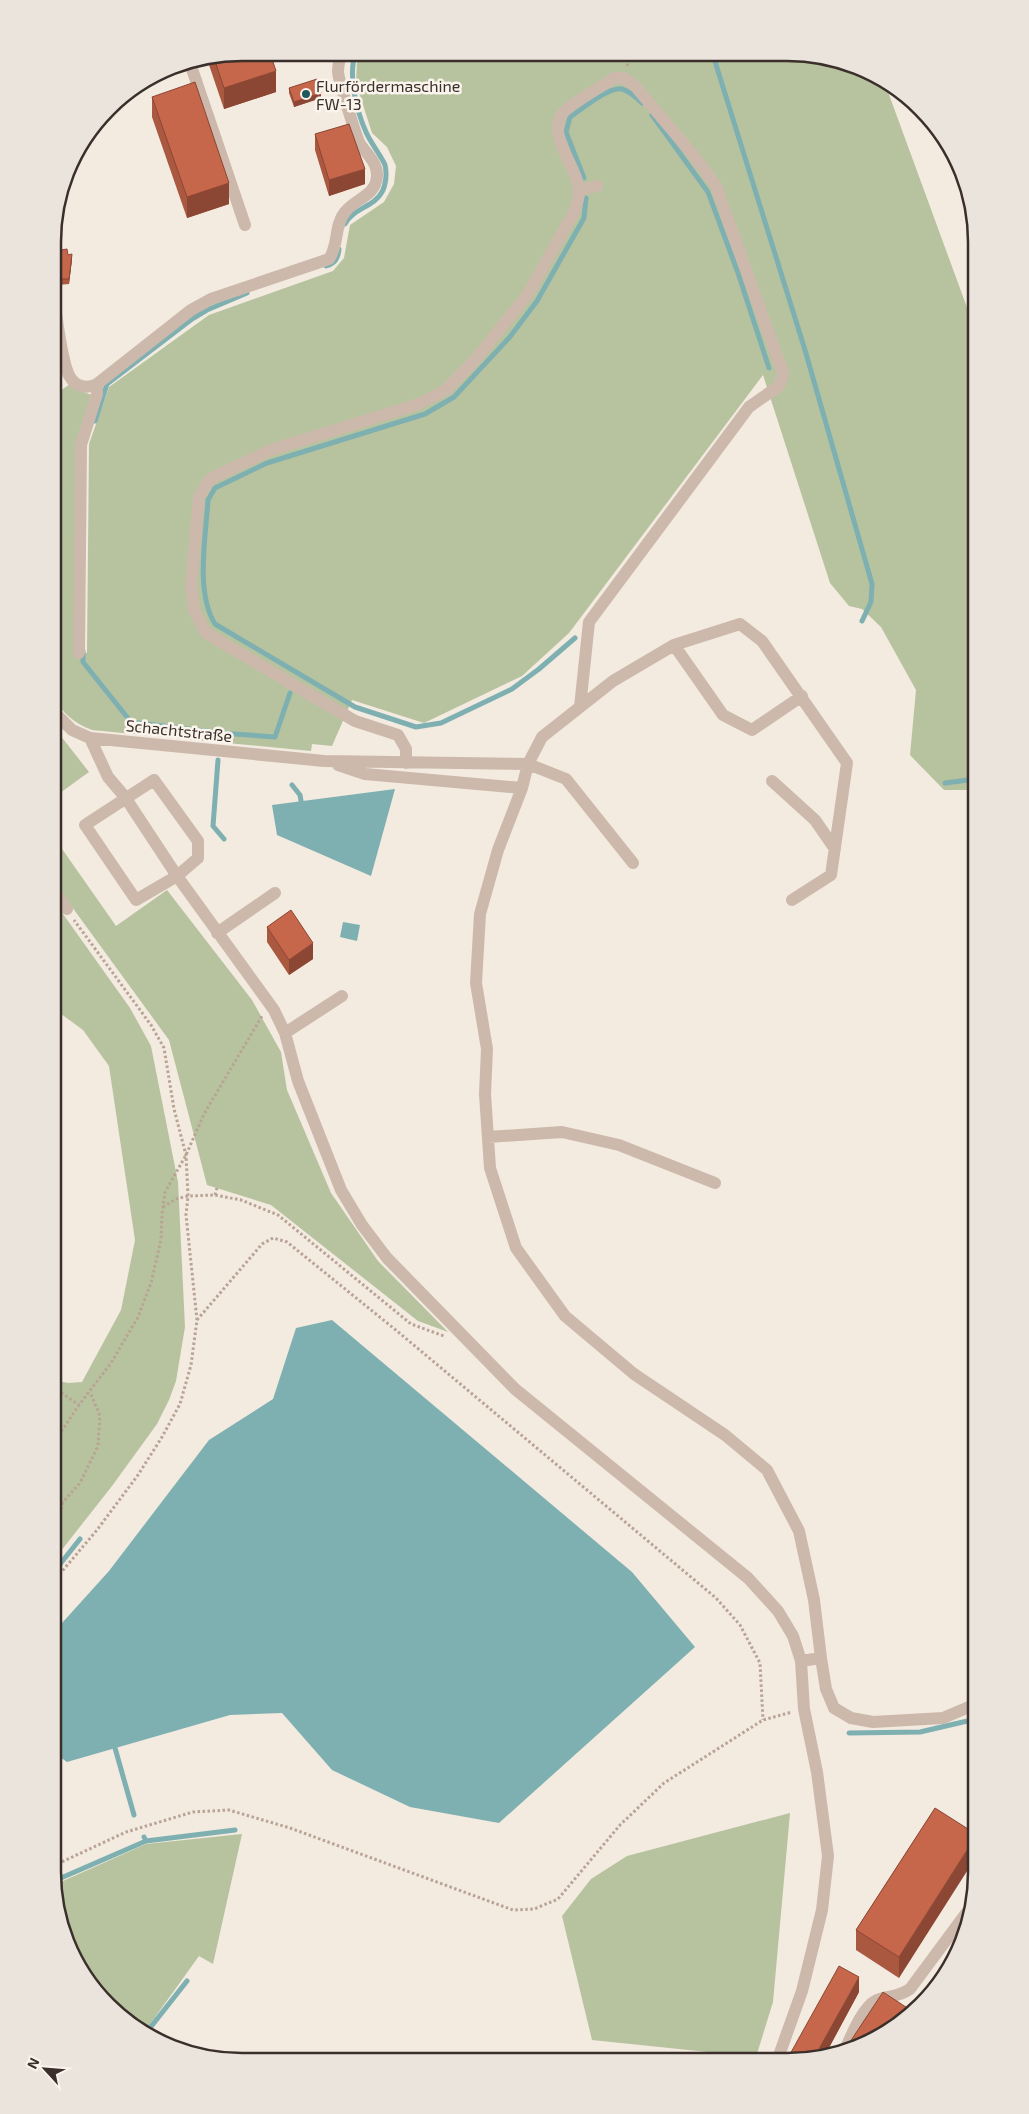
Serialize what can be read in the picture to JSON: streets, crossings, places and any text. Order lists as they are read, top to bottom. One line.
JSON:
{"streets":{"street":["Schachtstraße"]},"places":["Flurfördermaschine FW-13"],"north":"top left"}
